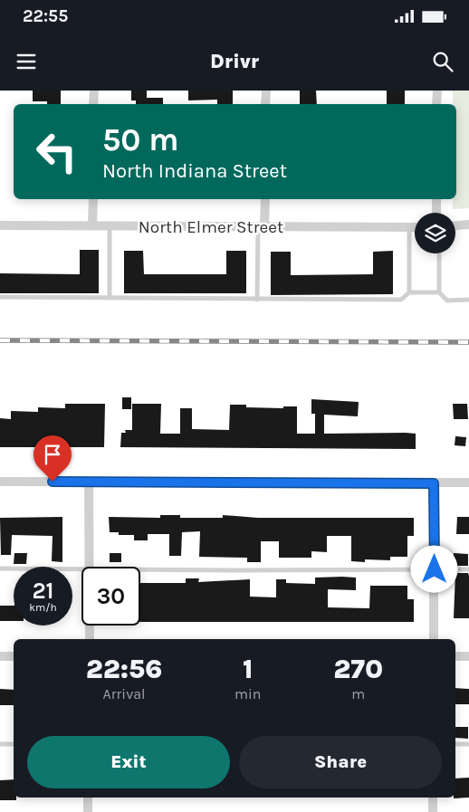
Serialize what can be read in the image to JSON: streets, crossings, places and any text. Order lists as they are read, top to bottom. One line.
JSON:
{"streets":{"street":["North Elmer Street"]},"page":{"status":"22:55","header":"Drivr","turn":["50 m","North Indiana Street"],"speed":"21 km/h","limit":"30","eta":["22:56","Arrival","1","min","270","m"],"buttons":["Exit","Share"]}}
